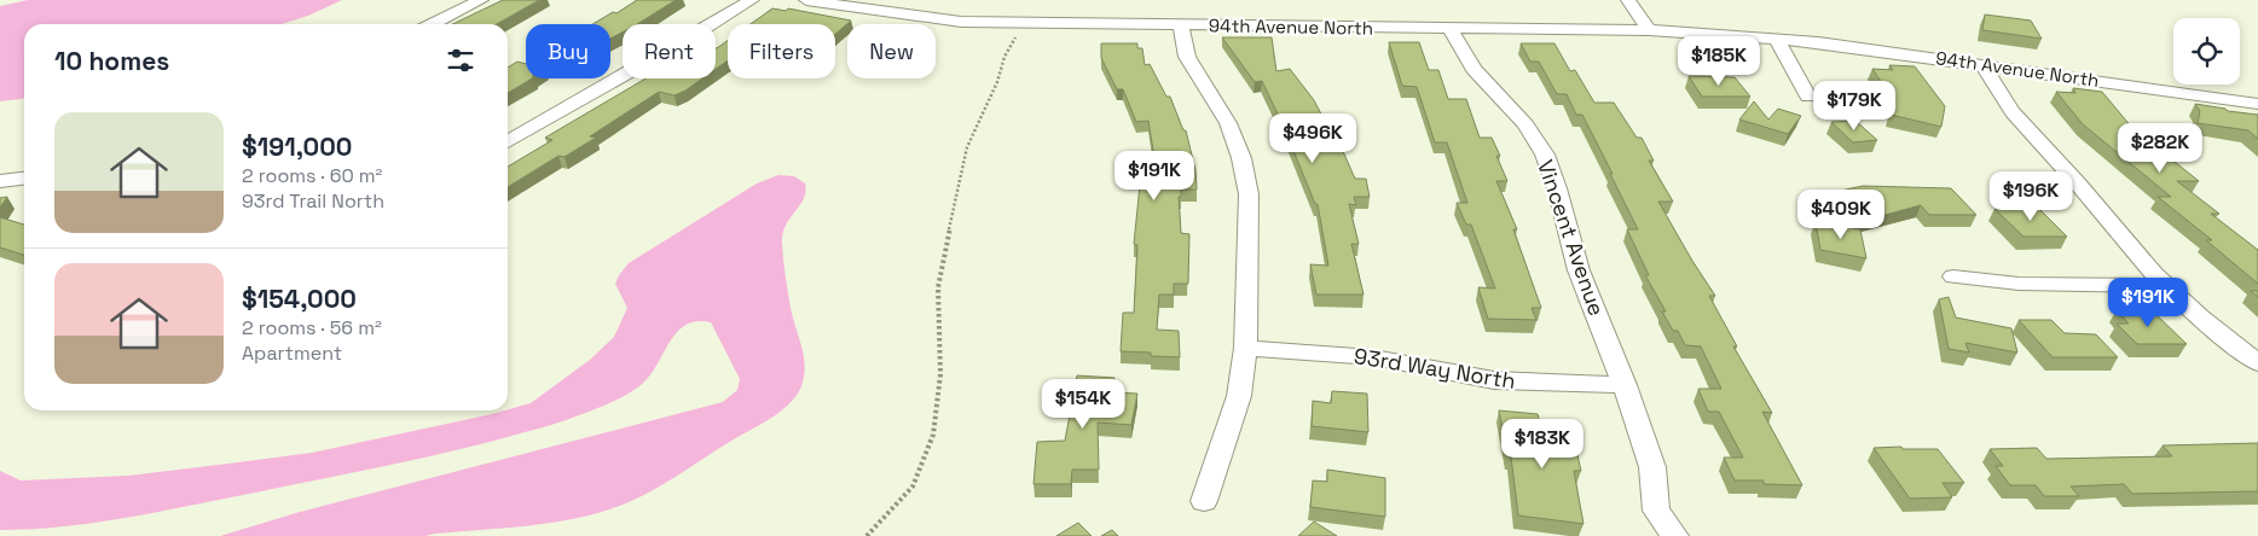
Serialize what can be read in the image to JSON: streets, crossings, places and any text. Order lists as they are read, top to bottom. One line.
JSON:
{"streets":{"street":["94th Avenue North","Vincent Avenue","93rd Way North"]},"crossings":[["94th Avenue North","Vincent Avenue"],["Vincent Avenue","93rd Way North"]],"page":{"chip":["Buy","Rent","Filters","New"],"heading":"10 homes","price":["$185K","$179K","$496K","$282K","$191K","$196K","$409K","$191K","$154K","$183K"],"list":[{"name":"$191,000","note":"2 rooms · 60 m² · 93rd Trail North"},{"name":"$154,000","note":"2 rooms · 56 m² · Apartment"}]}}
